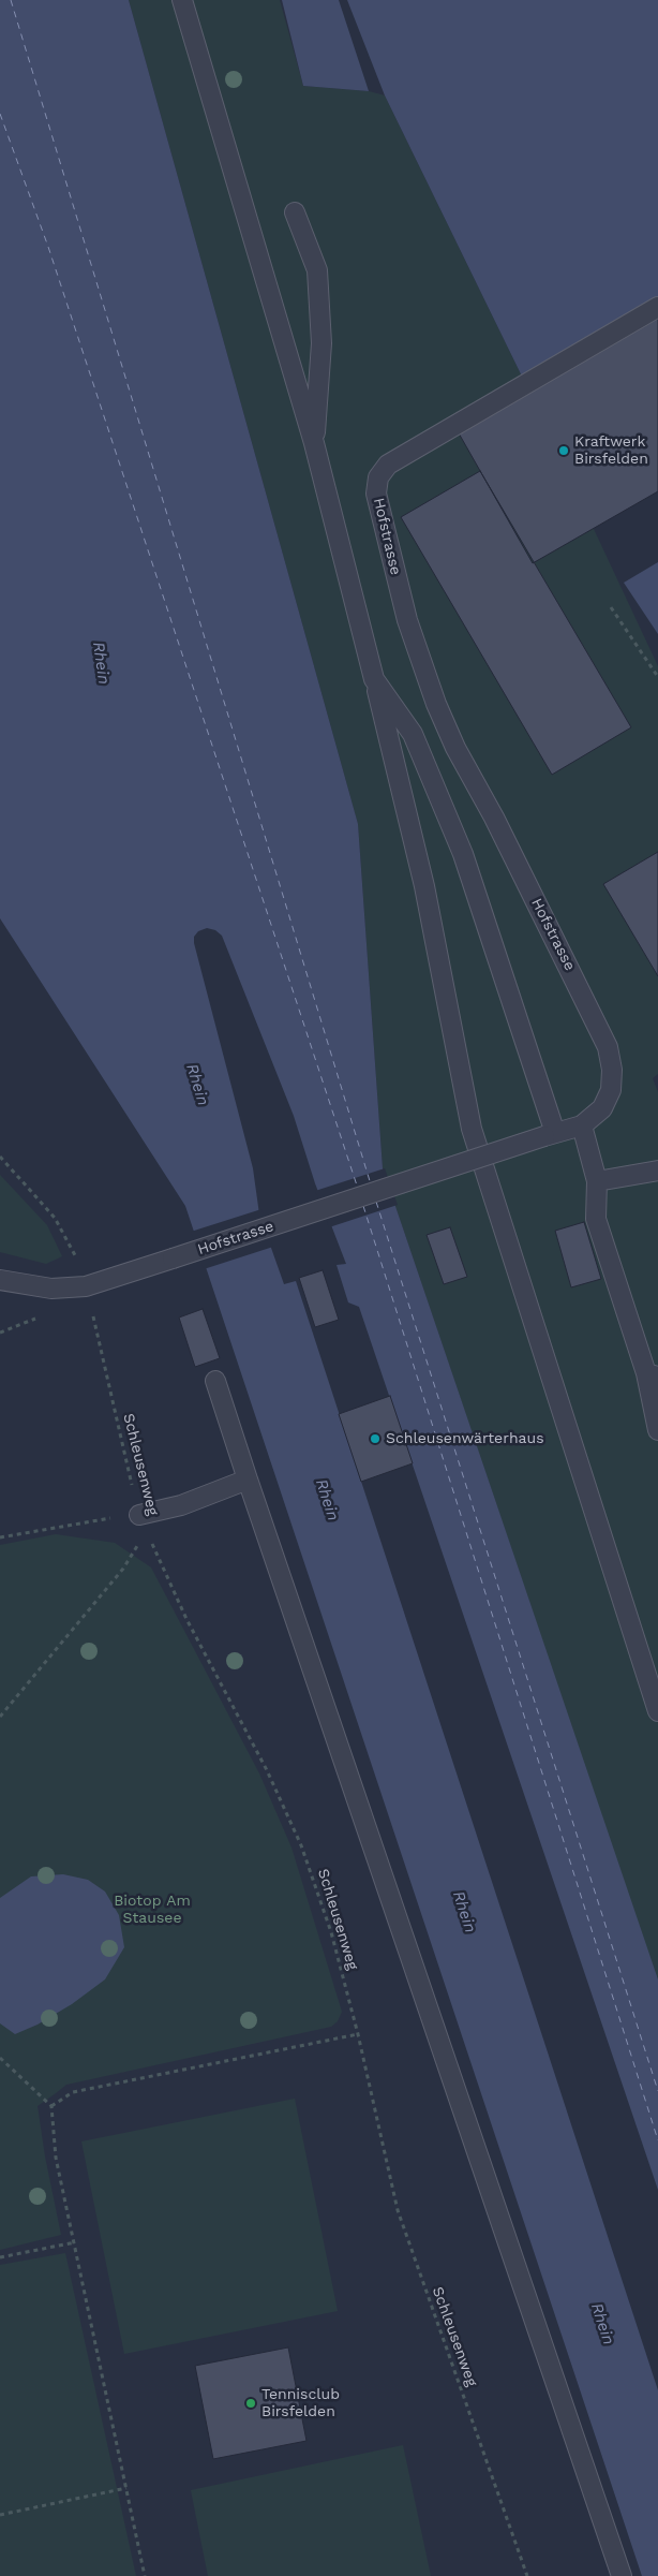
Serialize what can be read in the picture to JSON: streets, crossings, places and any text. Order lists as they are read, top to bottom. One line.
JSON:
{"streets":{"lane":["Hofstrasse"],"path":["Schleusenweg"]},"crossings":[["Hofstrasse","Schleusenweg"]],"water":["Rhein"],"parks":["Biotop Am Stausee"],"places":["Kraftwerk Birsfelden","Schleusenwärterhaus","Tennisclub Birsfelden"]}
